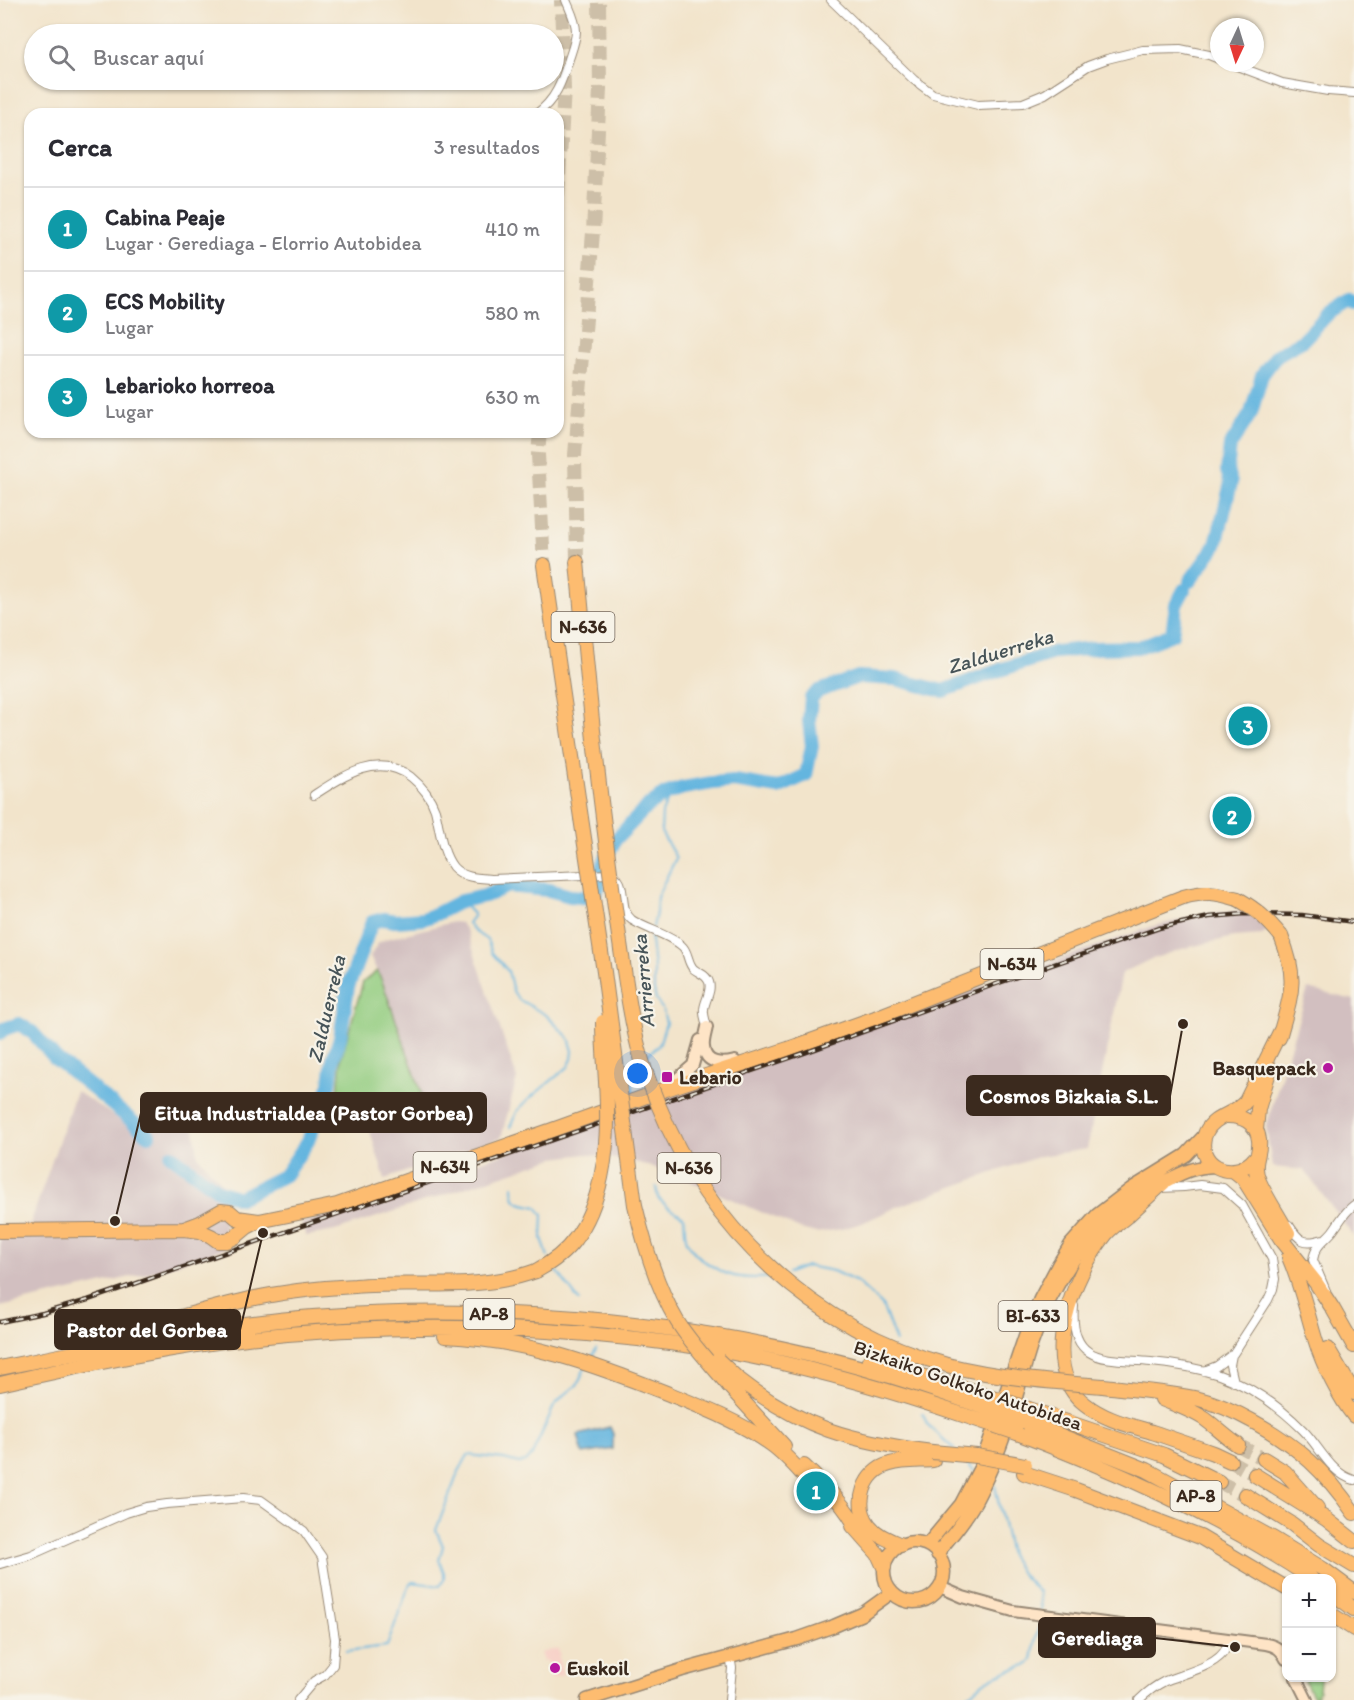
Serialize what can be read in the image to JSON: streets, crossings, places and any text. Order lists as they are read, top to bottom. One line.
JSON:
{"streets":{"highway":["N-636","N-634","AP-8","Bizkaiko Golkoko Autobidea"],"main road":["BI-633"]},"crossings":[["N-634","BI-633"],["AP-8","Bizkaiko Golkoko Autobidea"]],"water":["Zalduerreka","Arrierreka"],"places":{"other":["Cosmos Bizkaia S.L.","Basquepack","Eitua Industrialdea (Pastor Gorbea)","Pastor del Gorbea","Gerediaga","Euskoil"],"transit":["Lebario"]},"north":"bottom","page":{"search":"Buscar aquí","heading":["Cerca","3 resultados"],"list":[{"mark":"1","name":"Cabina Peaje","note":"Lugar · Gerediaga - Elorrio Autobidea","value":"410 m"},{"mark":"2","name":"ECS Mobility","note":"Lugar","value":"580 m"},{"mark":"3","name":"Lebarioko horreoa","note":"Lugar","value":"630 m"}],"pins":["3","2","1"],"map_buttons":["+","−"]}}
